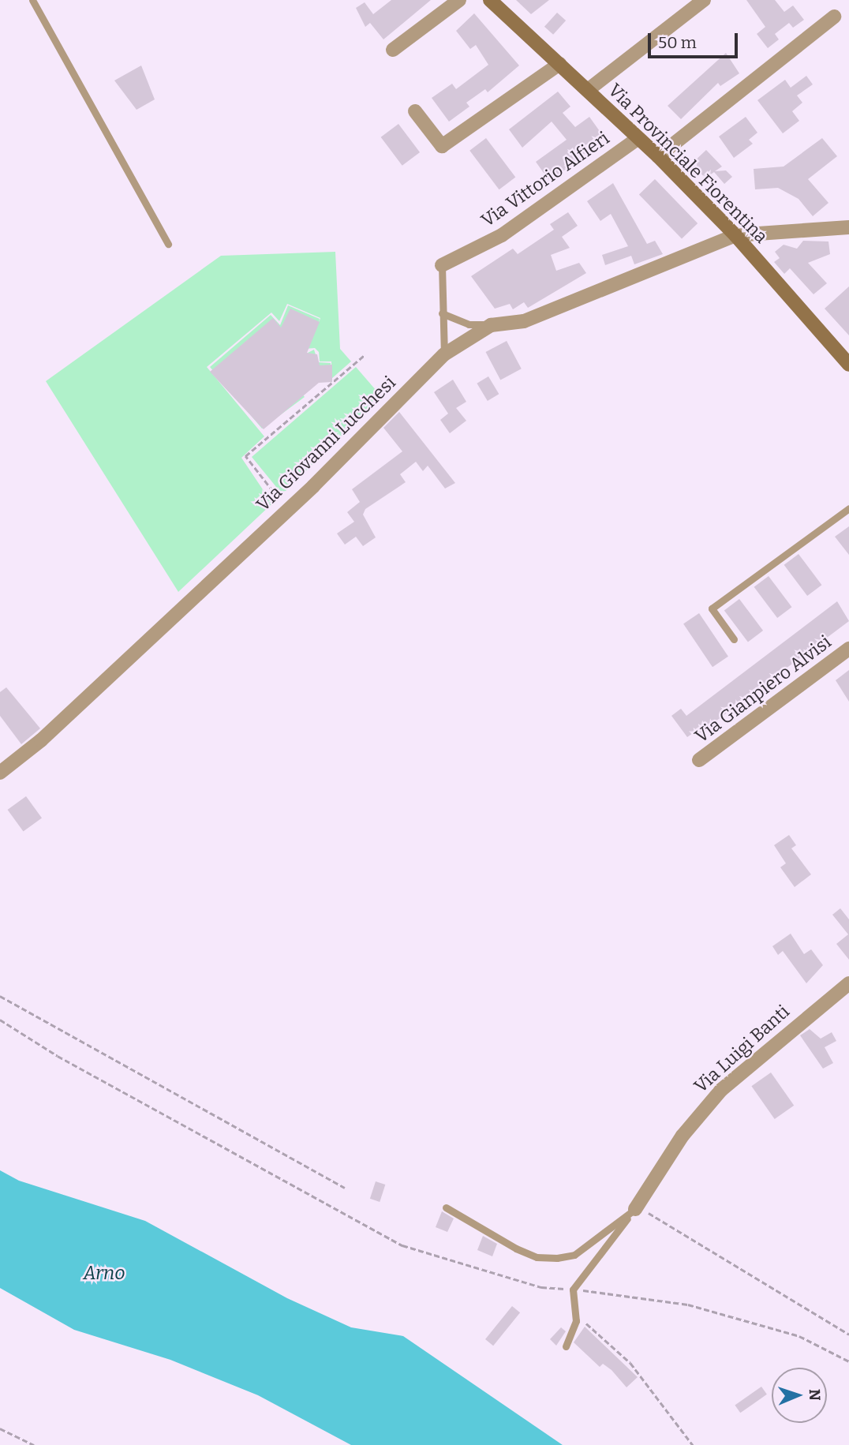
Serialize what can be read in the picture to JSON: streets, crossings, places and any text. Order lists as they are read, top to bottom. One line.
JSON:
{"streets":{"main road":["Via Provinciale Fiorentina"],"street":["Via Vittorio Alfieri","Via Giovanni Lucchesi","Via Gianpiero Alvisi","Via Luigi Banti"]},"crossings":[["Via Provinciale Fiorentina","Via Vittorio Alfieri"],["Via Provinciale Fiorentina","Via Giovanni Lucchesi"]],"water":["Arno"],"scale_bar":"50 m","north":"right"}
